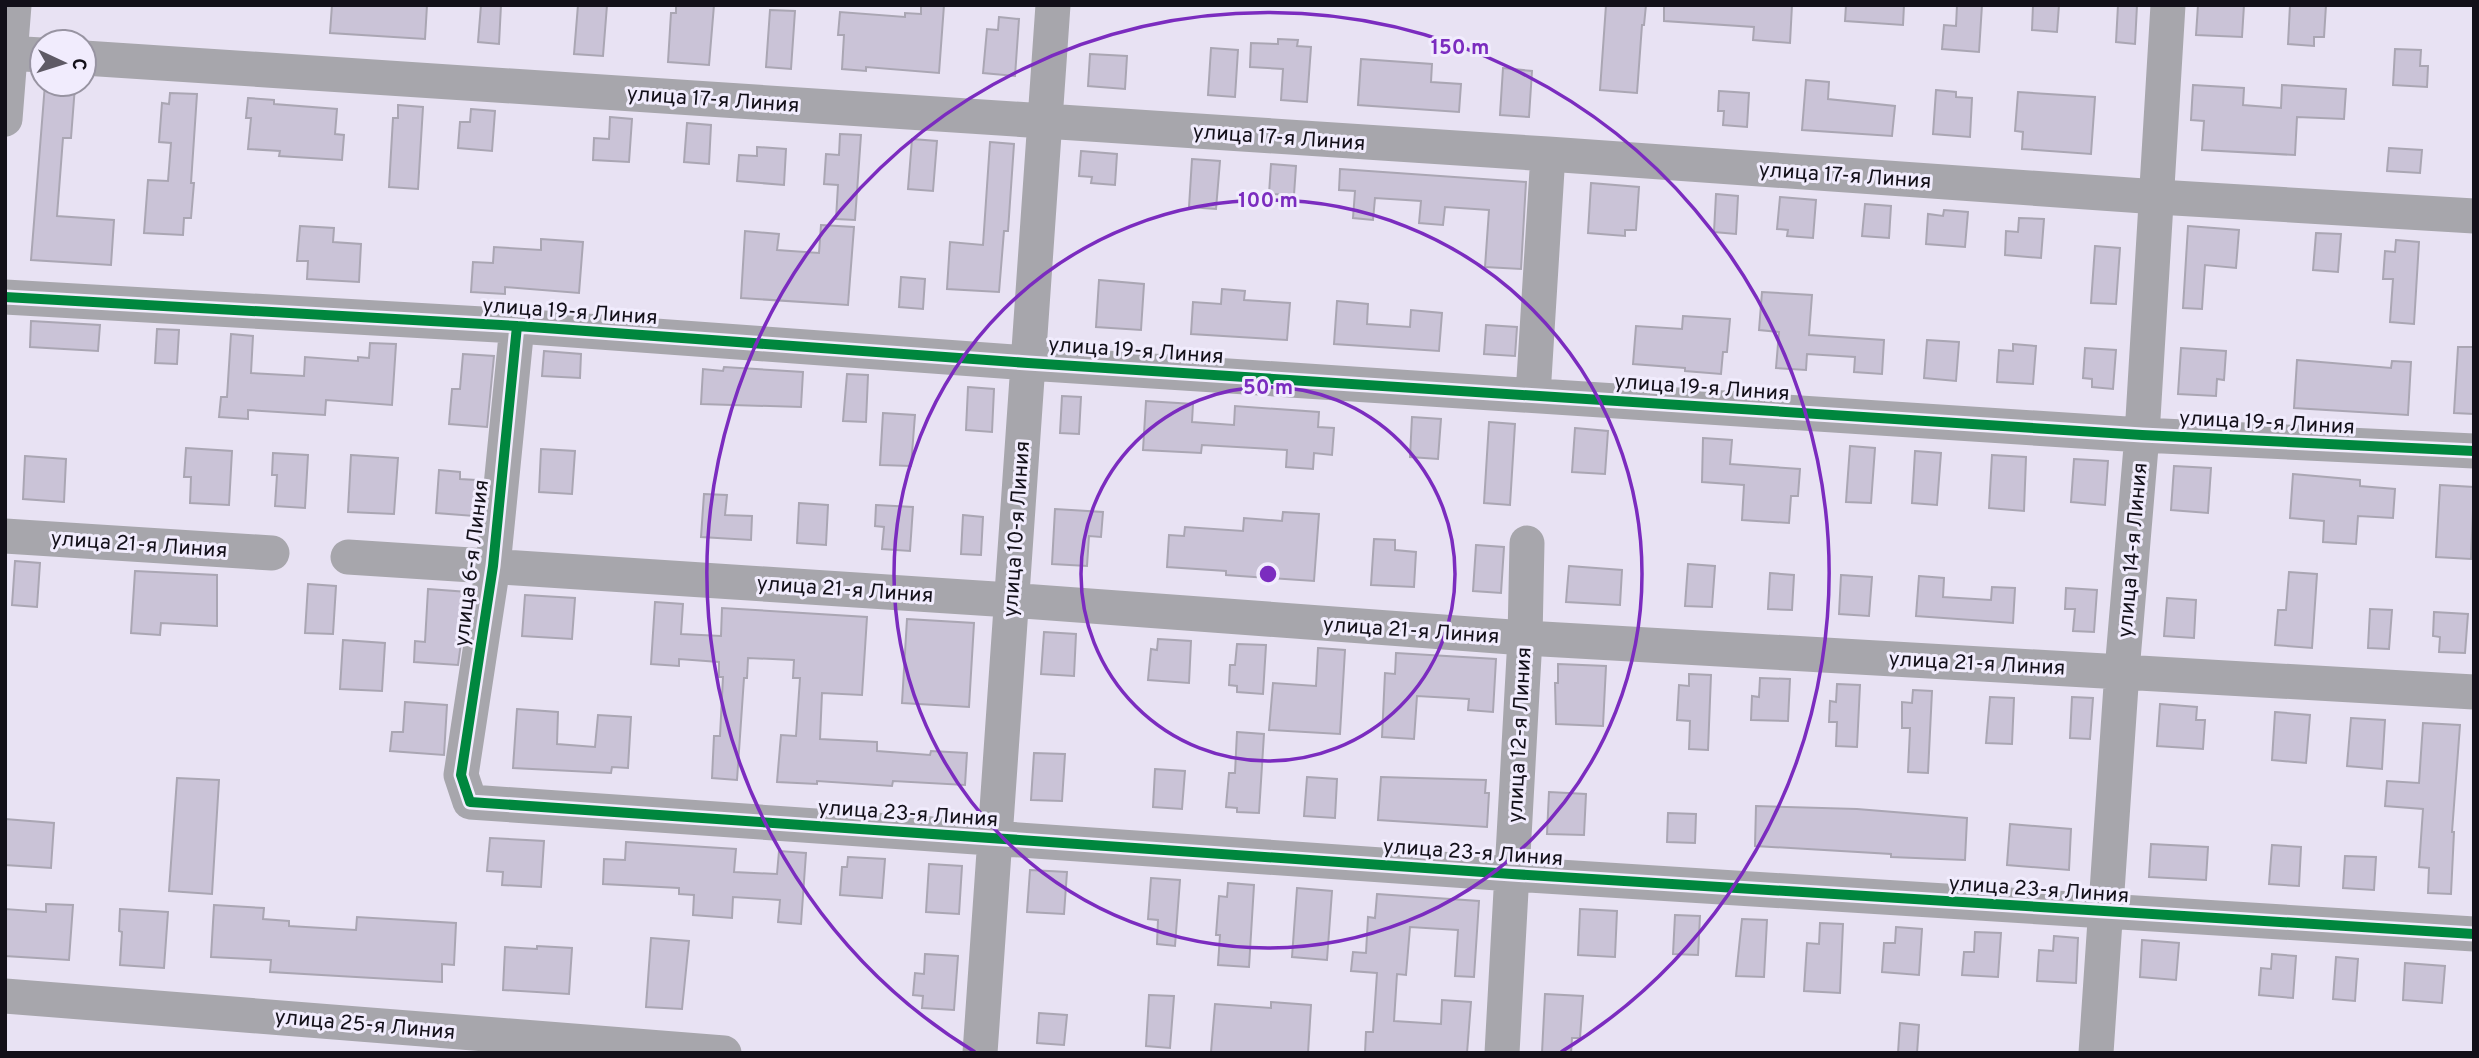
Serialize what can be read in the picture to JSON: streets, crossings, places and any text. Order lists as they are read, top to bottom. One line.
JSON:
{"streets":{"street":["улица 17-я Линия","улица 19-я Линия","улица 10-я Линия","улица 21-я Линия","улица 14-я Линия","улица 6-я Линия","улица 12-я Линия","улица 23-я Линия","улица 25-я Линия"]},"crossings":[["улица 17-я Линия","улица 10-я Линия"],["улица 17-я Линия","улица 14-я Линия"],["улица 19-я Линия","улица 10-я Линия"],["улица 19-я Линия","улица 14-я Линия"],["улица 19-я Линия","улица 6-я Линия"],["улица 10-я Линия","улица 21-я Линия"],["улица 10-я Линия","улица 23-я Линия"],["улица 21-я Линия","улица 14-я Линия"],["улица 21-я Линия","улица 6-я Линия"],["улица 21-я Линия","улица 12-я Линия"],["улица 14-я Линия","улица 23-я Линия"],["улица 6-я Линия","улица 23-я Линия"],["улица 12-я Линия","улица 23-я Линия"]],"north":"right","rings":["150 m","100 m","50 m"]}
